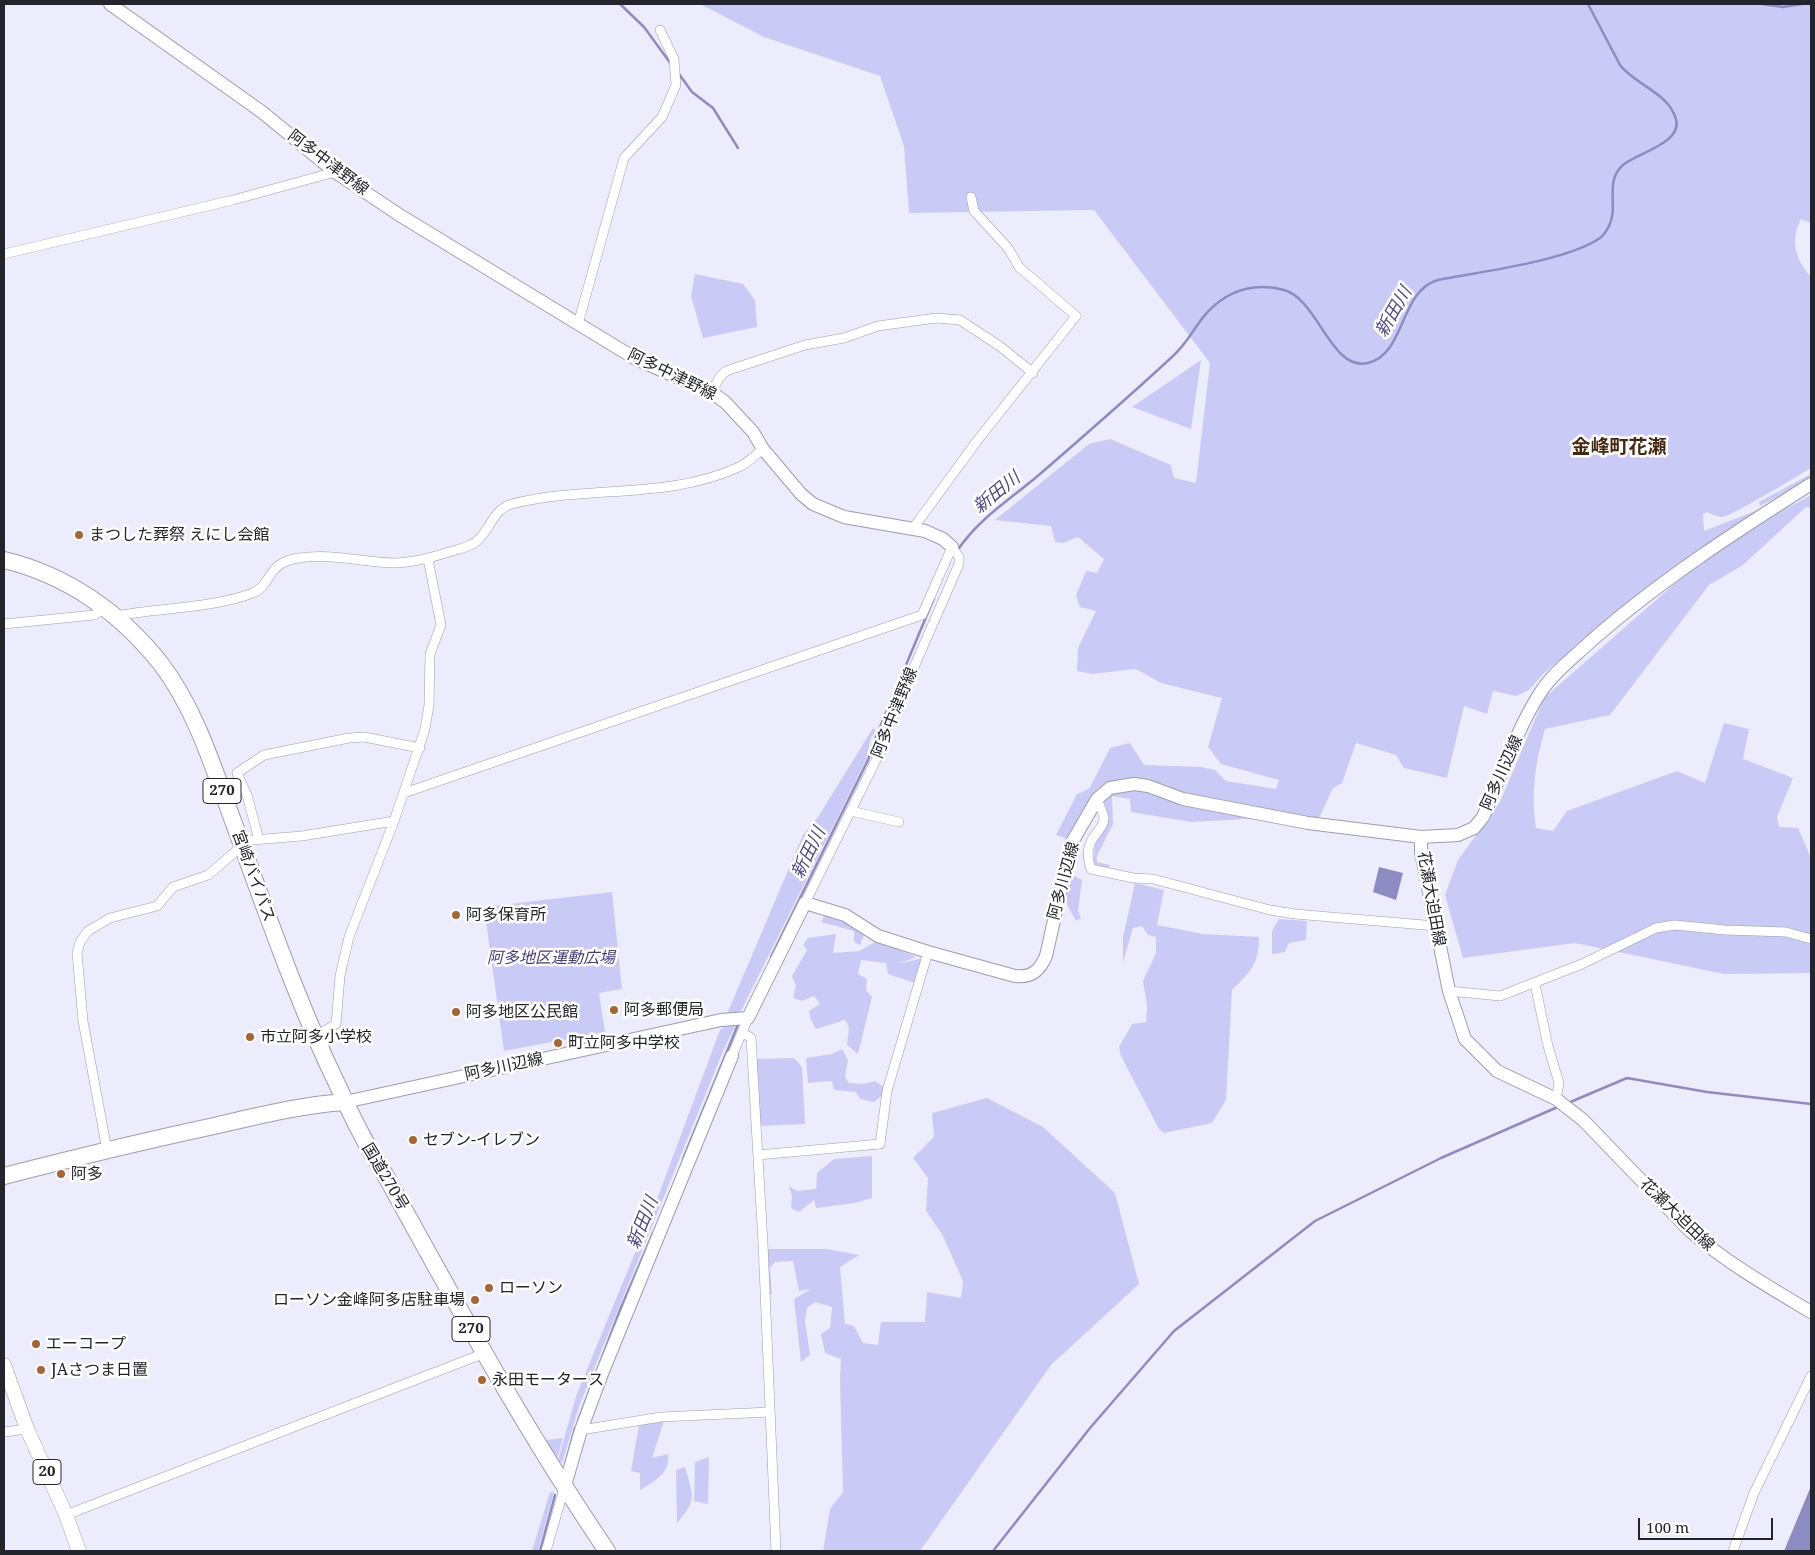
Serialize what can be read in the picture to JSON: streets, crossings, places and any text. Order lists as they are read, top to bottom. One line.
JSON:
{"streets":{"highway":["270","宮崎バイパス","国道270号"],"main road":["20"],"street":["阿多中津野線","阿多川辺線","花瀬大迫田線"]},"crossings":[["阿多中津野線","阿多川辺線"],["阿多川辺線","宮崎バイパス"],["阿多川辺線","花瀬大迫田線"],["阿多川辺線","国道270号"],["宮崎バイパス","国道270号"]],"districts":["金峰町花瀬"],"water":["新田川"],"parks":["阿多地区運動広場"],"places":["まつした葬祭 えにし会館","阿多保育所","阿多郵便局","阿多地区公民館","市立阿多小学校","町立阿多中学校","セブン-イレブン","阿多","ローソン","ローソン金峰阿多店駐車場","エーコープ","JAさつま日置","永田モータース"],"scale_bar":"100 m"}
